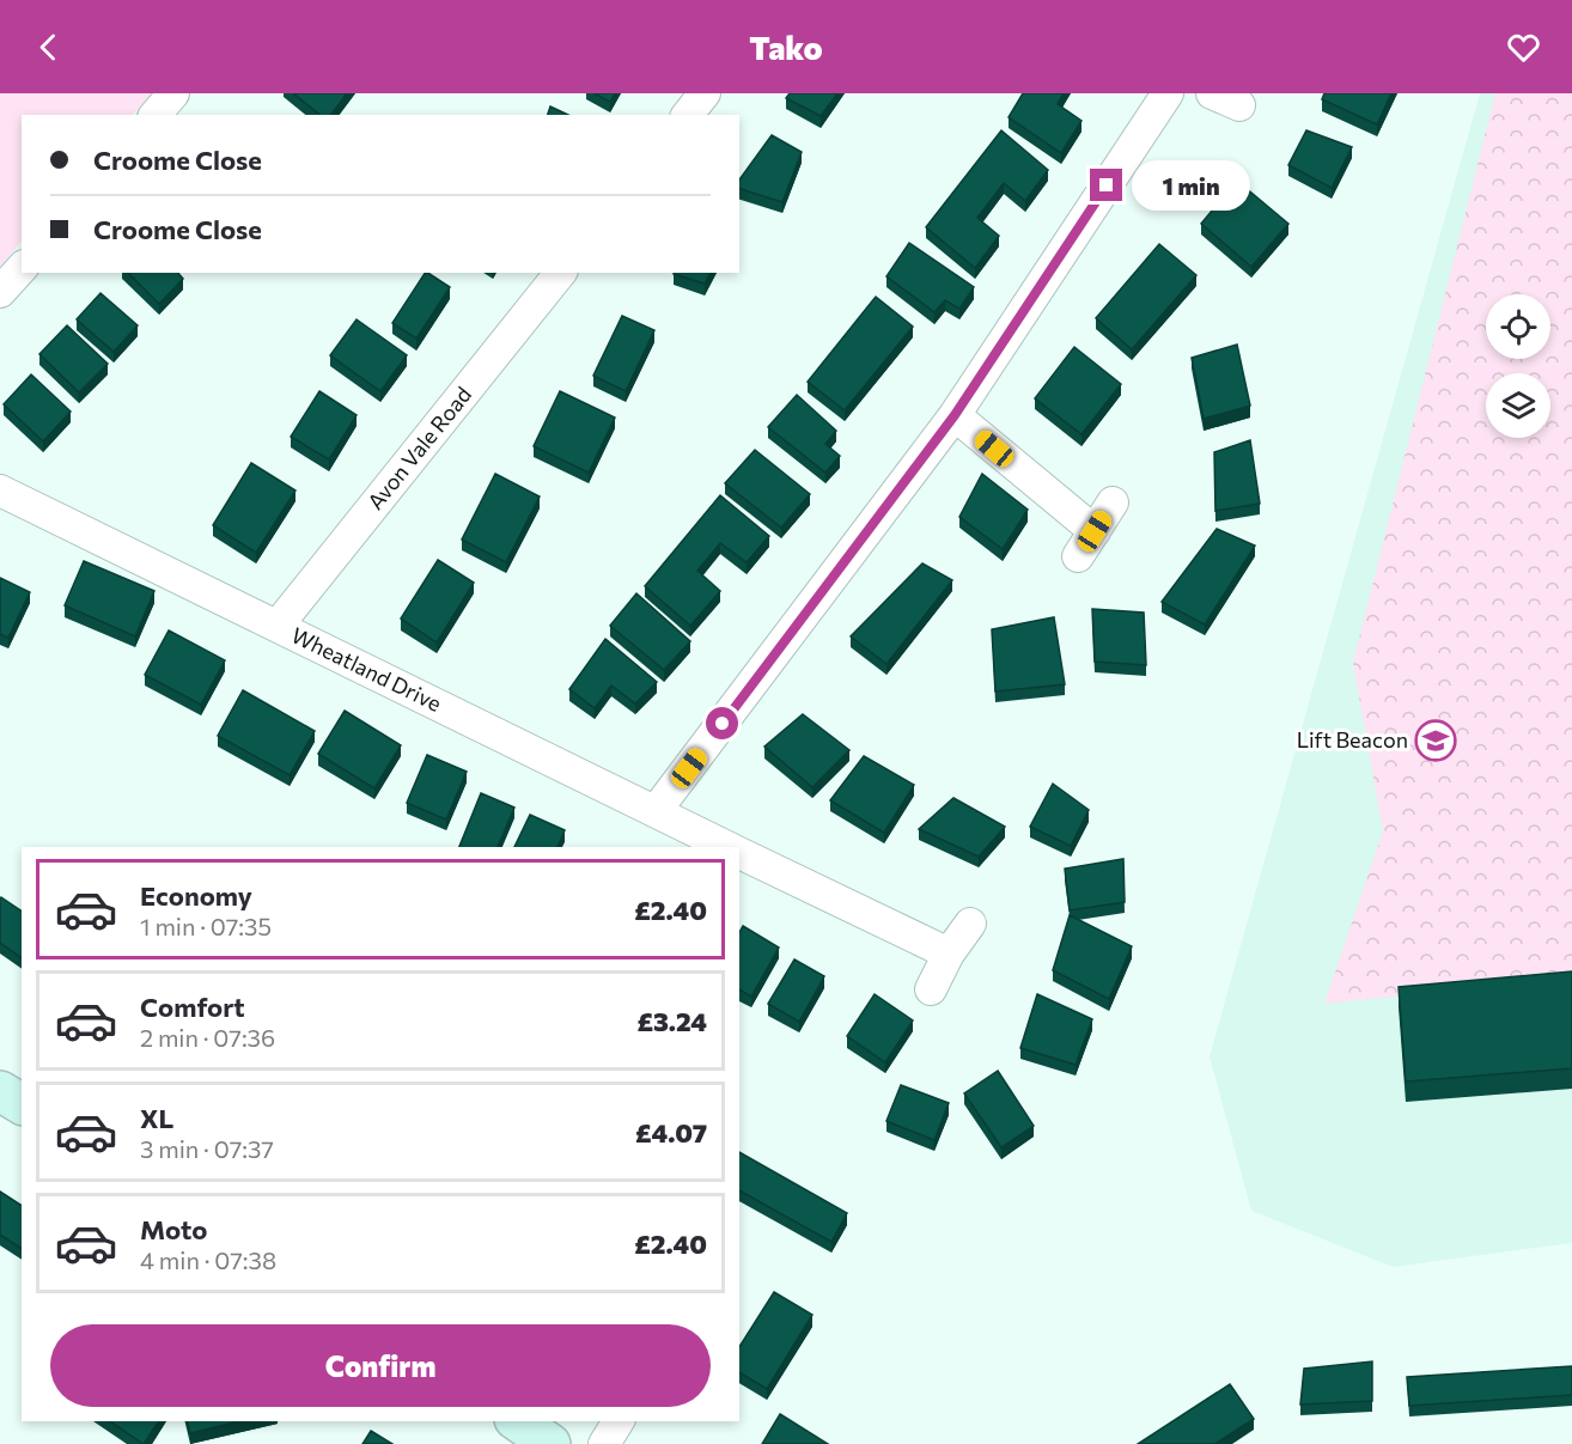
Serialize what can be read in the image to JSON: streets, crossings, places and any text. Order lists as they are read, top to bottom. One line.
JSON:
{"streets":{"street":["Avon Vale Road","Wheatland Drive"]},"crossings":[["Avon Vale Road","Wheatland Drive"]],"places":{"school or university":["Lift Beacon"]},"page":{"header":"Tako","banner":["Croome Close","Croome Close"],"bubble":"1 min","list":[{"name":"Economy","note":"1 min · 07:35","value":"£2.40"},{"name":"Comfort","note":"2 min · 07:36","value":"£3.24"},{"name":"XL","note":"3 min · 07:37","value":"£4.07"},{"name":"Moto","note":"4 min · 07:38","value":"£2.40"}],"buttons":"Confirm"}}
